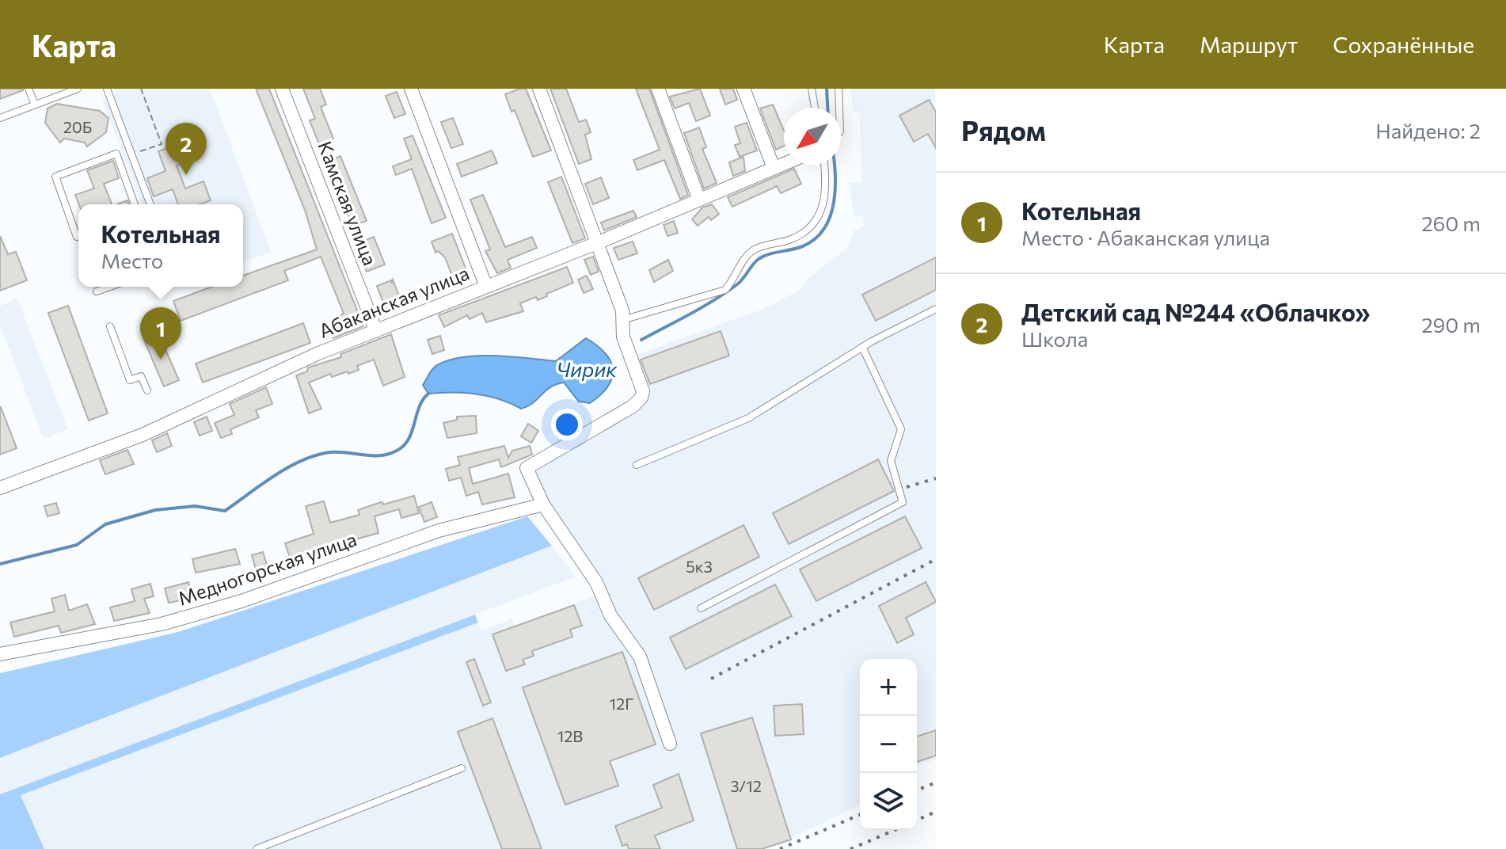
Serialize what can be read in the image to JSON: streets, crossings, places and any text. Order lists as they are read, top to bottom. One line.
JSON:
{"streets":{"street":["Камская улица","Абаканская улица","Медногорская улица"]},"crossings":[["Камская улица","Абаканская улица"]],"water":["Чирик"],"house_numbers":["20Б","5к3","12Г","12В","3/12"],"north":"bottom left","page":{"header":"Карта","nav":["Карта","Маршрут","Сохранённые"],"heading":["Рядом","Найдено: 2"],"pins":["2","1"],"list":[{"mark":"1","name":"Котельная","note":"Место · Абаканская улица","value":"260 m"},{"mark":"2","name":"Детский сад №244 «Облачко»","note":"Школа","value":"290 m"}],"popup":["Котельная","Место"],"map_buttons":["+","−"]}}
